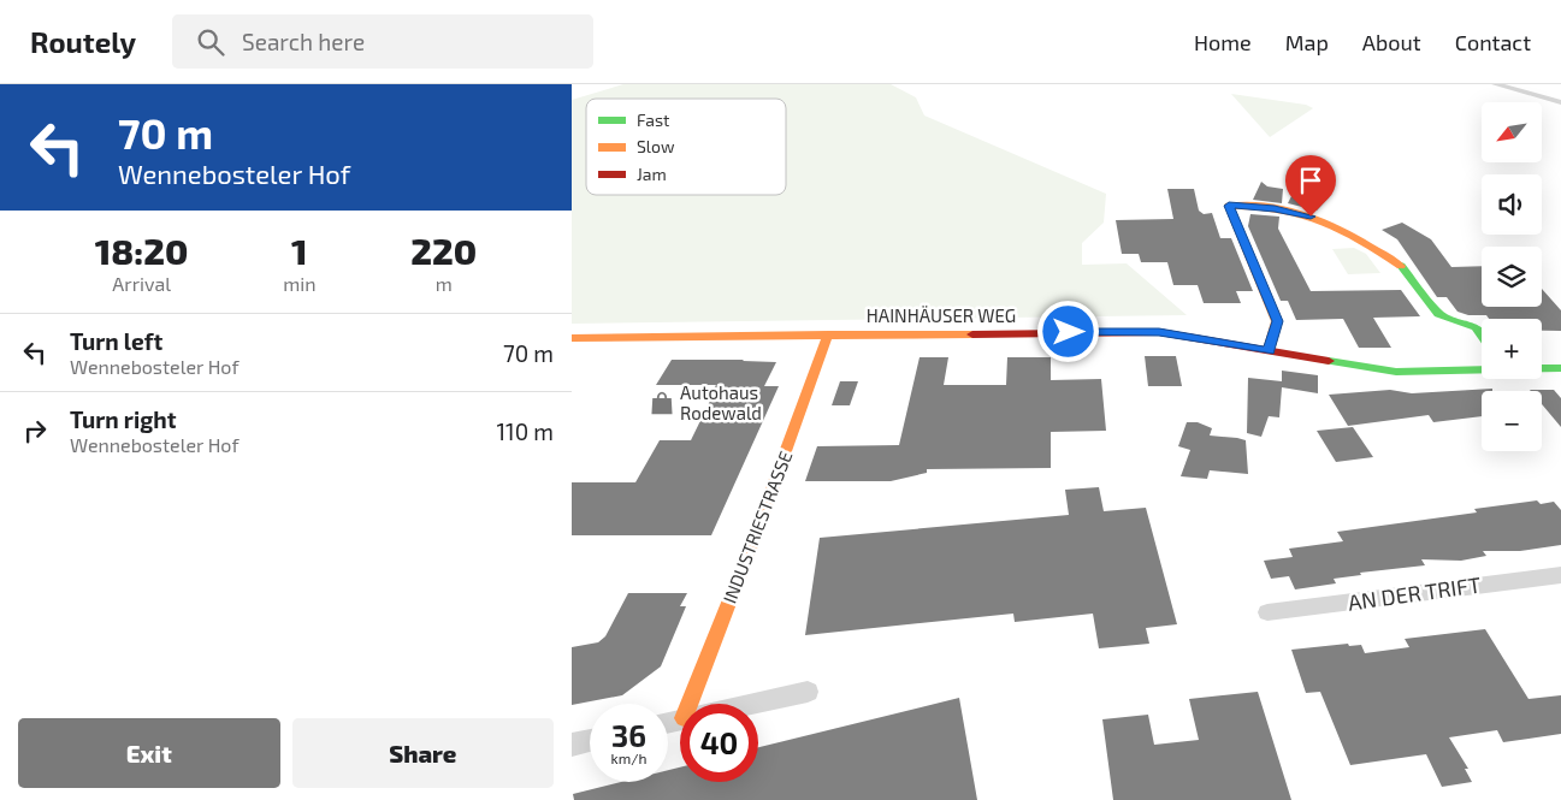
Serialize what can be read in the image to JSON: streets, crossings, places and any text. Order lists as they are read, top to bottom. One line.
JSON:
{"streets":{"street":["HAINHÄUSER WEG","INDUSTRIESTRASSE","AN DER TRIFT"]},"crossings":[["HAINHÄUSER WEG","INDUSTRIESTRASSE"]],"places":{"shop":["Autohaus Rodewald"]},"legend":["Fast","Slow","Jam"],"north":"bottom left","page":{"header":"Routely","search":"Search here","nav":["Home","Map","About","Contact"],"turn":["70 m","Wennebosteler Hof"],"map_buttons":["+","−"],"eta":["18:20","Arrival","1","min","220","m"],"list":[{"name":"Turn left","note":"Wennebosteler Hof","value":"70 m"},{"name":"Turn right","note":"Wennebosteler Hof","value":"110 m"}],"speed":"36 km/h","limit":"40","buttons":["Exit","Share"]}}
